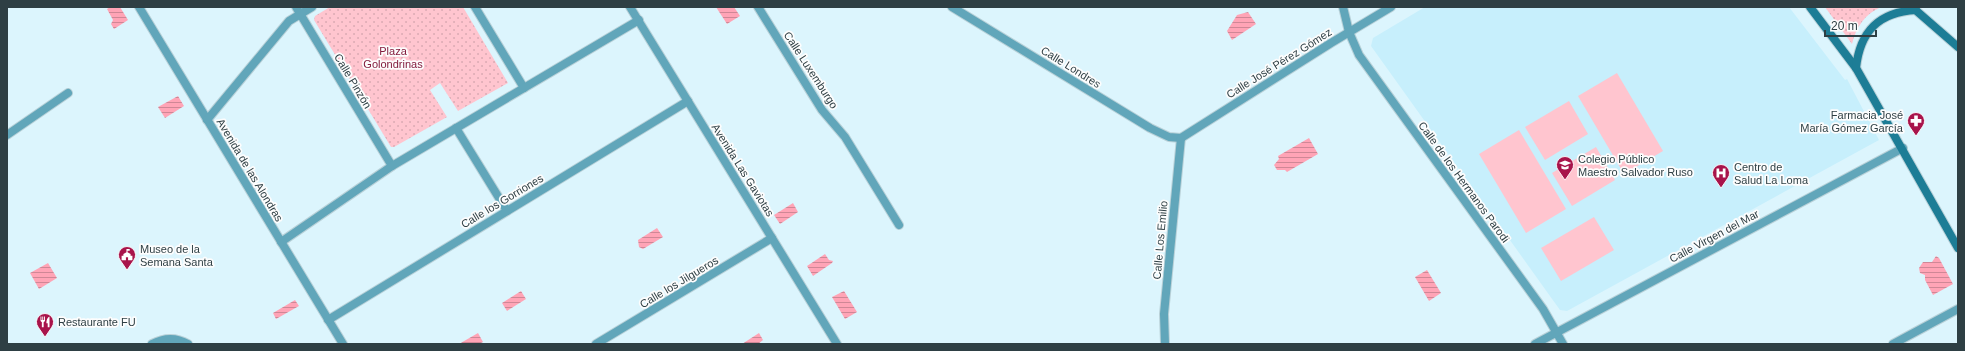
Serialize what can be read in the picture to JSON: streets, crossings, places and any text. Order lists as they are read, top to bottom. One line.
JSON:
{"streets":{"street":["Calle José Pérez Gómez","Calle Londres","Calle Luxemburgo","Calle Pinzón","Avenida de las Alondras","Avenida Las Gaviotas","Calle de los Hermanos Parodi","Calle los Gorriones","Calle Virgen del Mar","Calle Los Emilio","Calle los Jilgueros"]},"crossings":[["Calle José Pérez Gómez","Calle Londres"],["Calle José Pérez Gómez","Calle de los Hermanos Parodi"],["Calle José Pérez Gómez","Calle Los Emilio"],["Calle Londres","Calle Los Emilio"],["Avenida de las Alondras","Calle los Gorriones"],["Avenida Las Gaviotas","Calle los Gorriones"],["Avenida Las Gaviotas","Calle los Jilgueros"],["Calle de los Hermanos Parodi","Calle Virgen del Mar"]],"parks":["Plaza Golondrinas"],"places":{"pharmacy":["Farmacia José María Gómez García"],"school or university":["Colegio Público Maestro Salvador Ruso"],"hospital":["Centro de Salud La Loma"],"public building":["Museo de la Semana Santa"],"restaurant":["Restaurante FU"]},"scale_bar":"20 m"}
